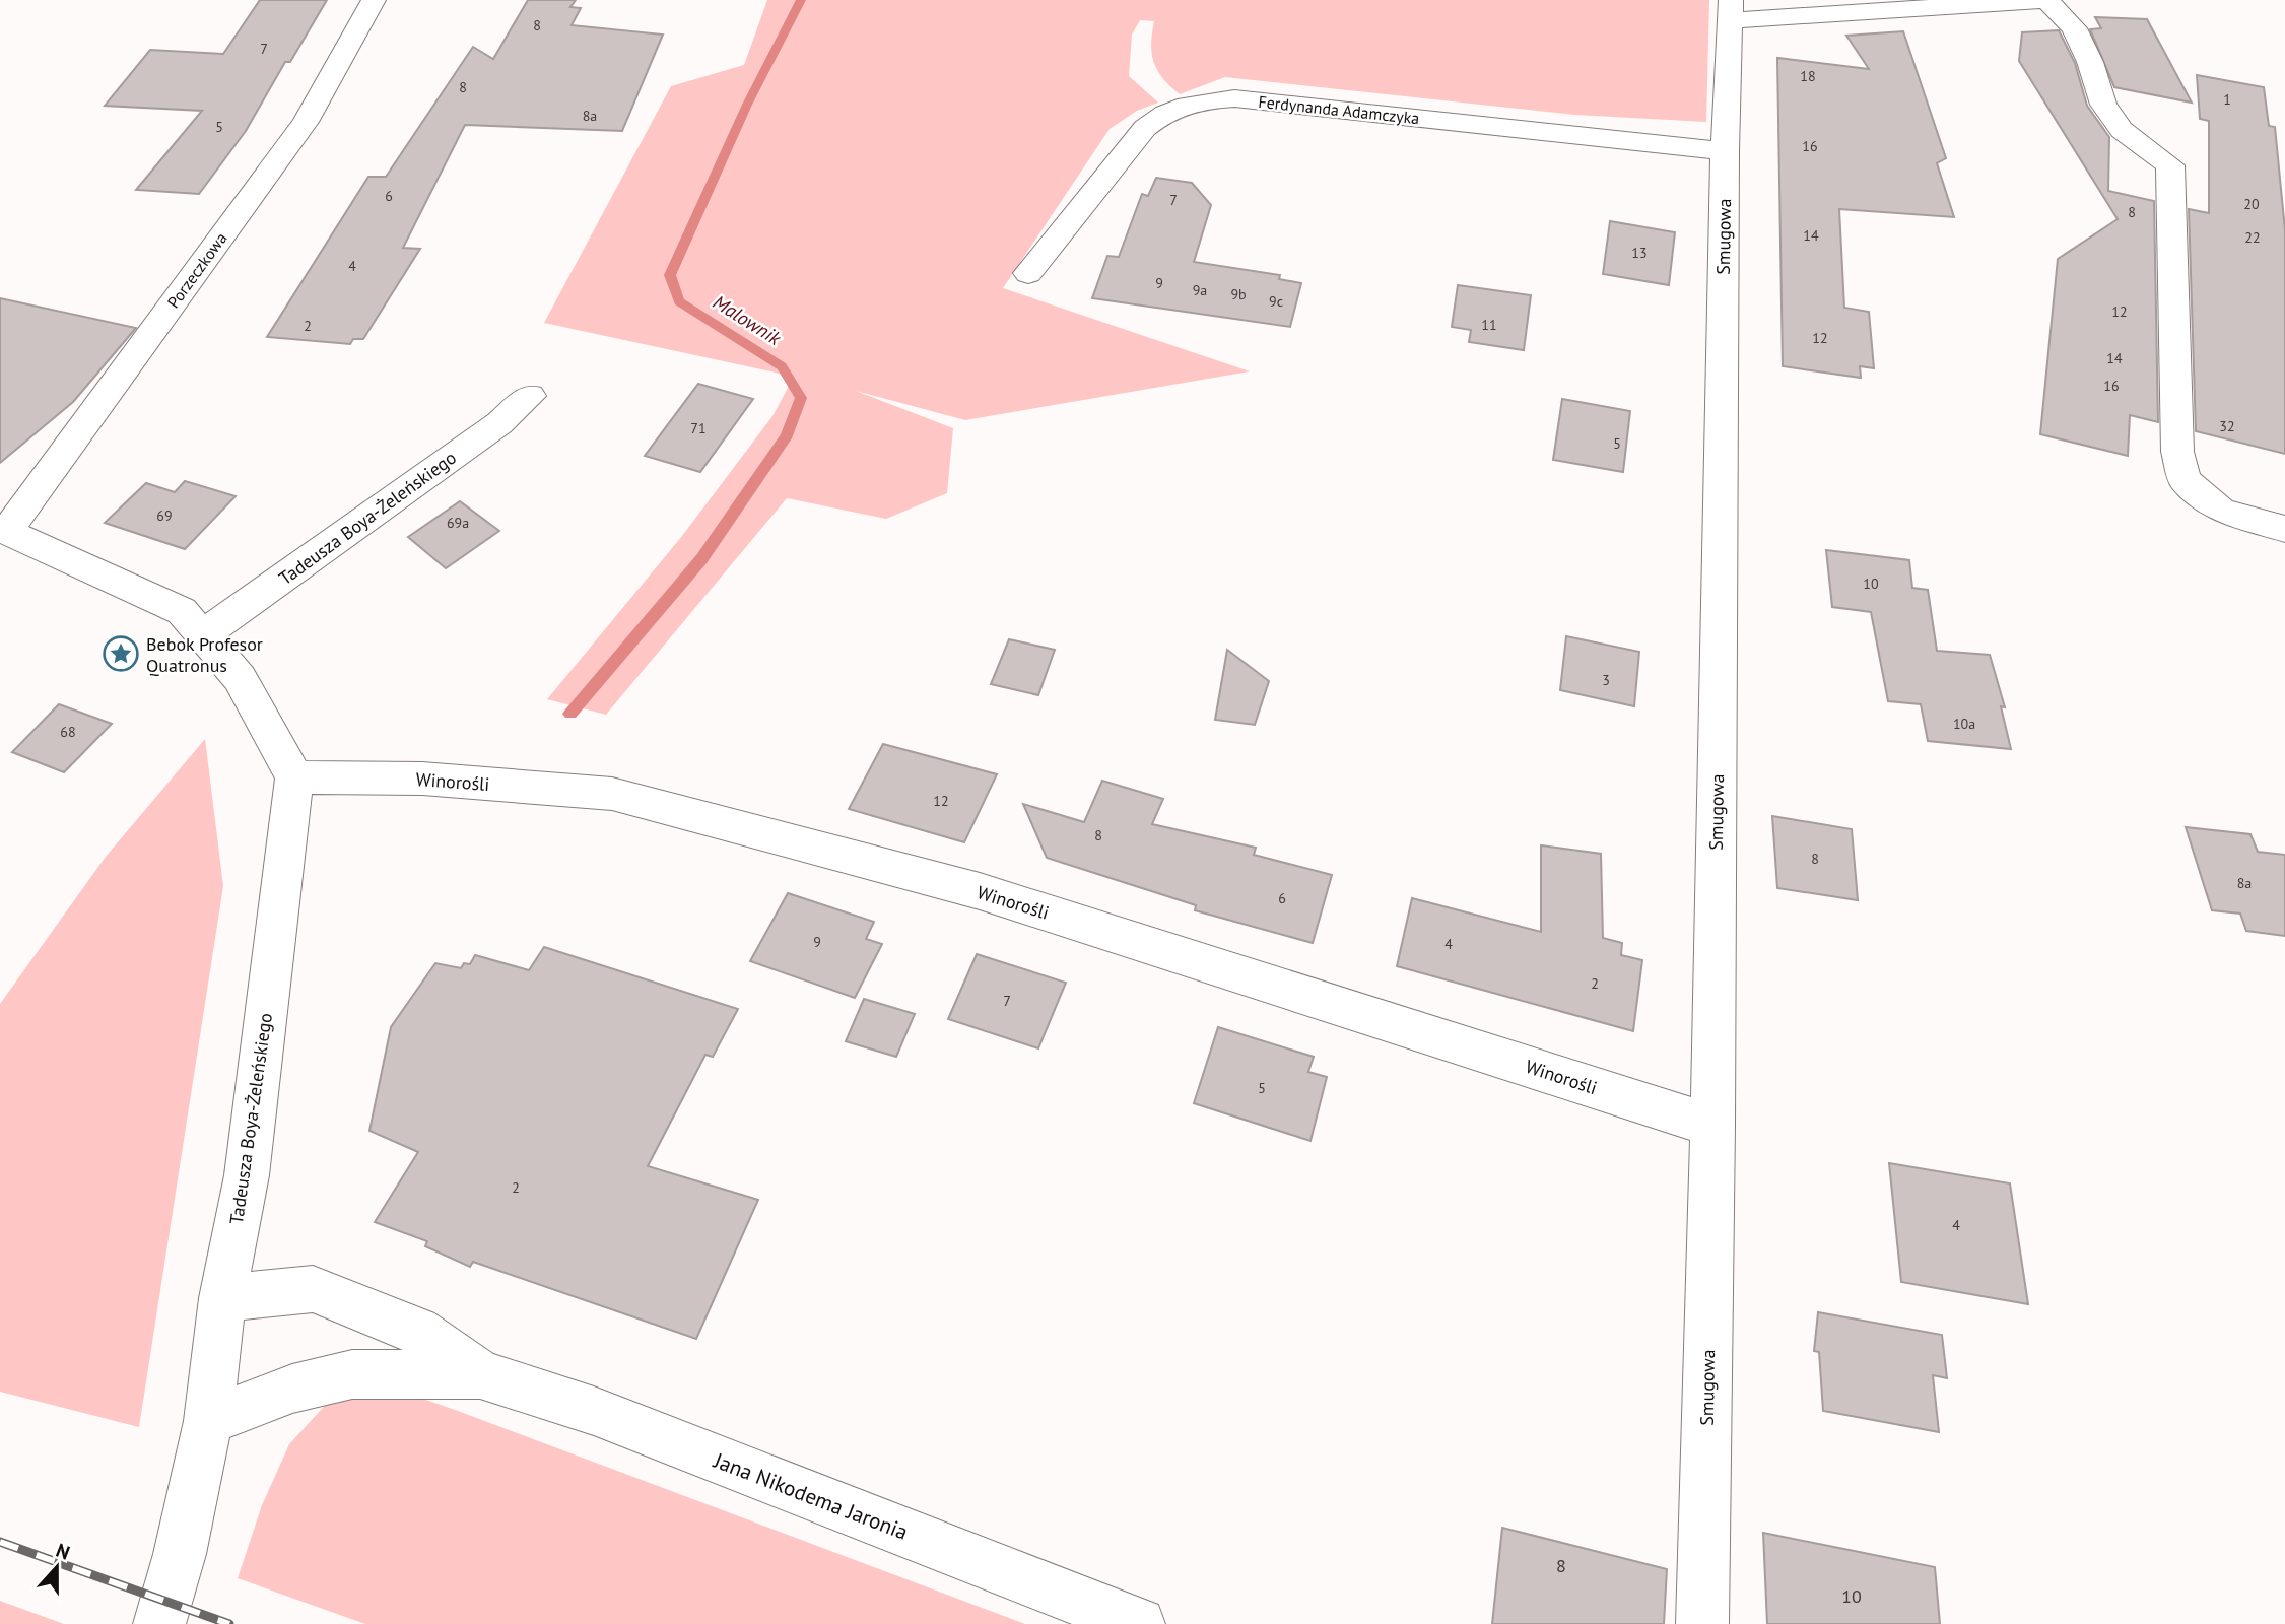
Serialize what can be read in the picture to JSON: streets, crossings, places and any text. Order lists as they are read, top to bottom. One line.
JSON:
{"streets":{"street":["Ferdynanda Adamczyka","Smugowa","Porzeczkowa","Tadeusza Boya-Żeleńskiego","Winorośli","Jana Nikodema Jaronia"]},"crossings":[["Ferdynanda Adamczyka","Smugowa"],["Smugowa","Winorośli"],["Tadeusza Boya-Żeleńskiego","Winorośli"],["Tadeusza Boya-Żeleńskiego","Jana Nikodema Jaronia"]],"water":["Malownik"],"places":{"place":["Bebok Profesor Quatronus"]},"house_numbers":["8","7","18","8","1","8a","5","16","6","7","20","8","14","22","13","4","9","9a","9b","9c","12","11","2","12","14","16","32","71","5","69","69a","10","3","10a","68","12","8","8","8a","6","9","4","2","7","5","2","4","8","10"],"north":"top"}
